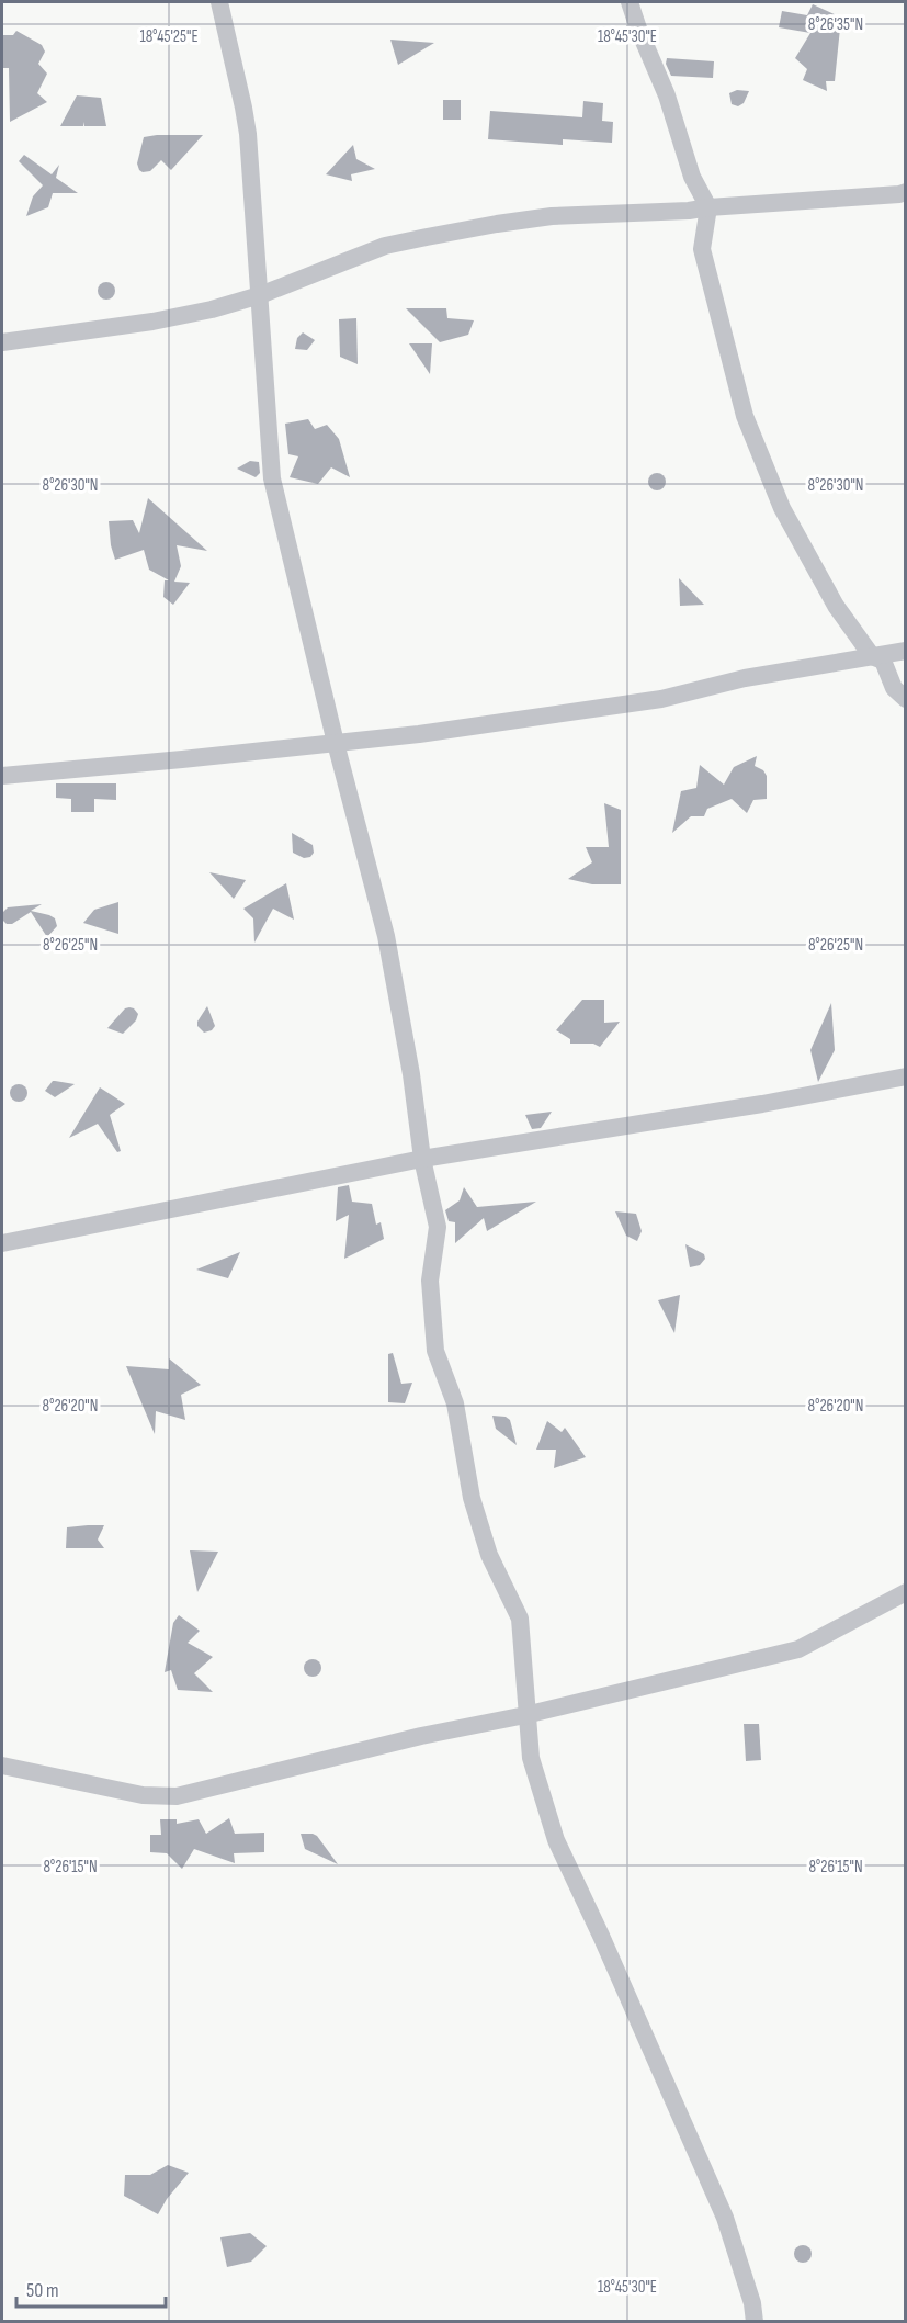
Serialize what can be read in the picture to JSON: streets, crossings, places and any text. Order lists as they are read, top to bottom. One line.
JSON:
{"scale_bar":"50 m","coordinates":["8°26'35\"N","18°45'25\"E","18°45'30\"E","8°26'30\"N","8°26'25\"N","8°26'20\"N","8°26'15\"N"]}
